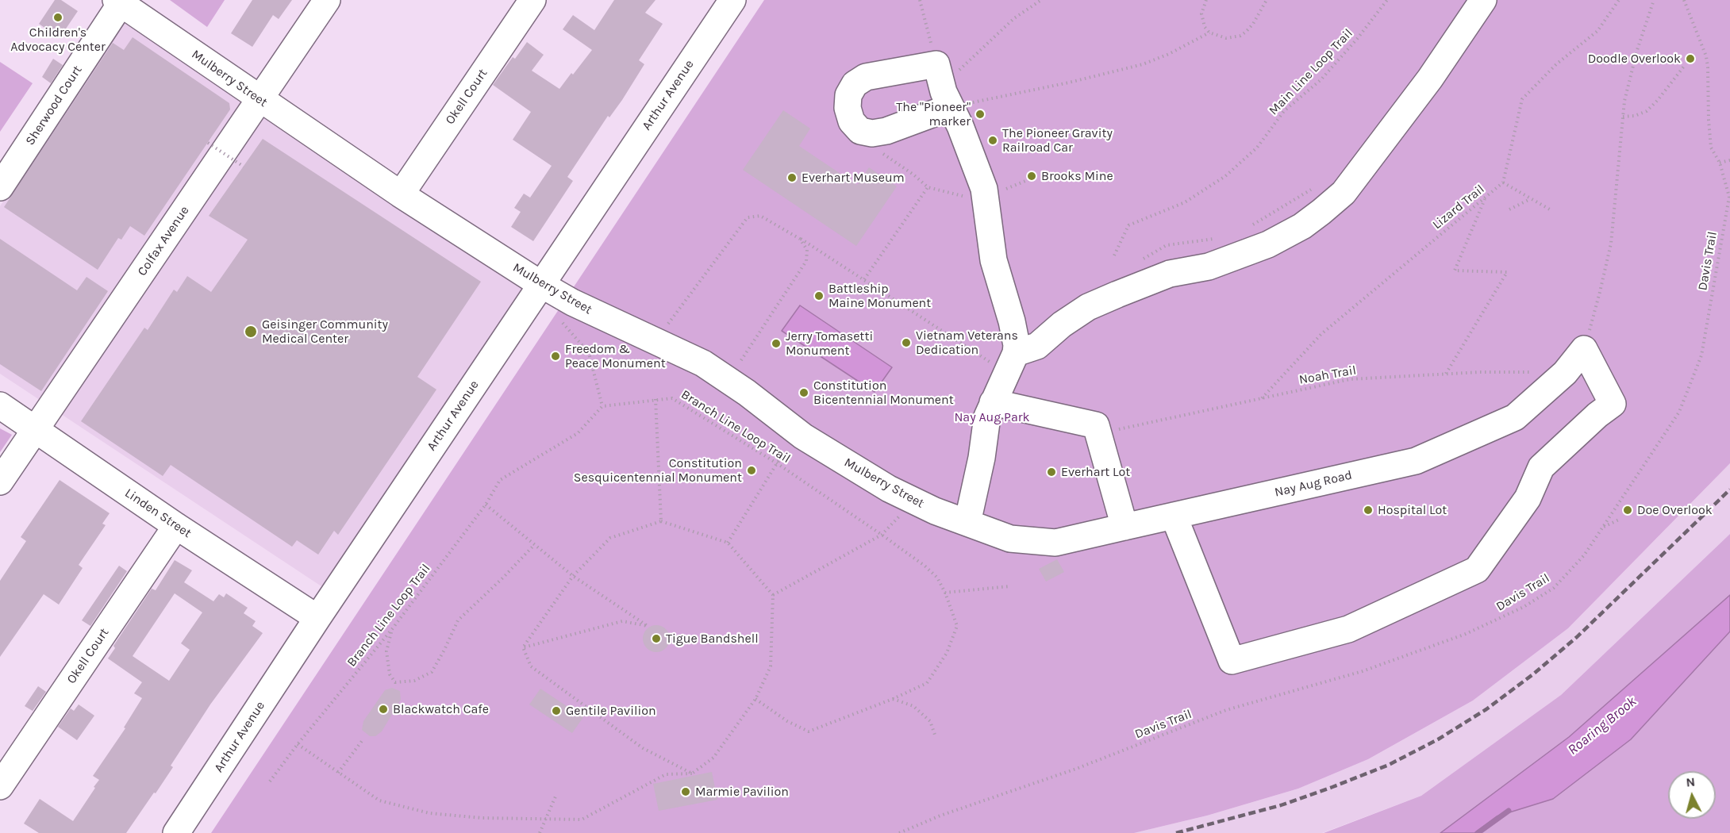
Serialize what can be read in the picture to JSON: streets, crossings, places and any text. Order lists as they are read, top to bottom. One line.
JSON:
{"streets":{"street":["Mulberry Street","Arthur Avenue","Okell Court","Sherwood Court","Colfax Avenue","Nay Aug Road","Linden Street"],"path":["Main Line Loop Trail","Lizard Trail","Davis Trail","Noah Trail","Branch Line Loop Trail"]},"crossings":[["Mulberry Street","Arthur Avenue"],["Mulberry Street","Okell Court"],["Mulberry Street","Sherwood Court"],["Mulberry Street","Colfax Avenue"],["Mulberry Street","Nay Aug Road"],["Arthur Avenue","Linden Street"],["Okell Court","Linden Street"],["Lizard Trail","Noah Trail"],["Colfax Avenue","Linden Street"],["Noah Trail","Nay Aug Road"]],"water":["Roaring Brook"],"parks":["Nay Aug Park"],"places":["Children's Advocacy Center","Doodle Overlook","The \"Pioneer\" marker","The Pioneer Gravity Railroad Car","Brooks Mine","Everhart Museum","Battleship Maine Monument","Geisinger Community Medical Center","Vietnam Veterans Dedication","Jerry Tomasetti Monument","Freedom & Peace Monument","Constitution Bicentennial Monument","Constitution Sesquicentennial Monument","Everhart Lot","Hospital Lot","Doe Overlook","Tigue Bandshell","Blackwatch Cafe","Gentile Pavilion","Marmie Pavilion"],"north":"top"}
